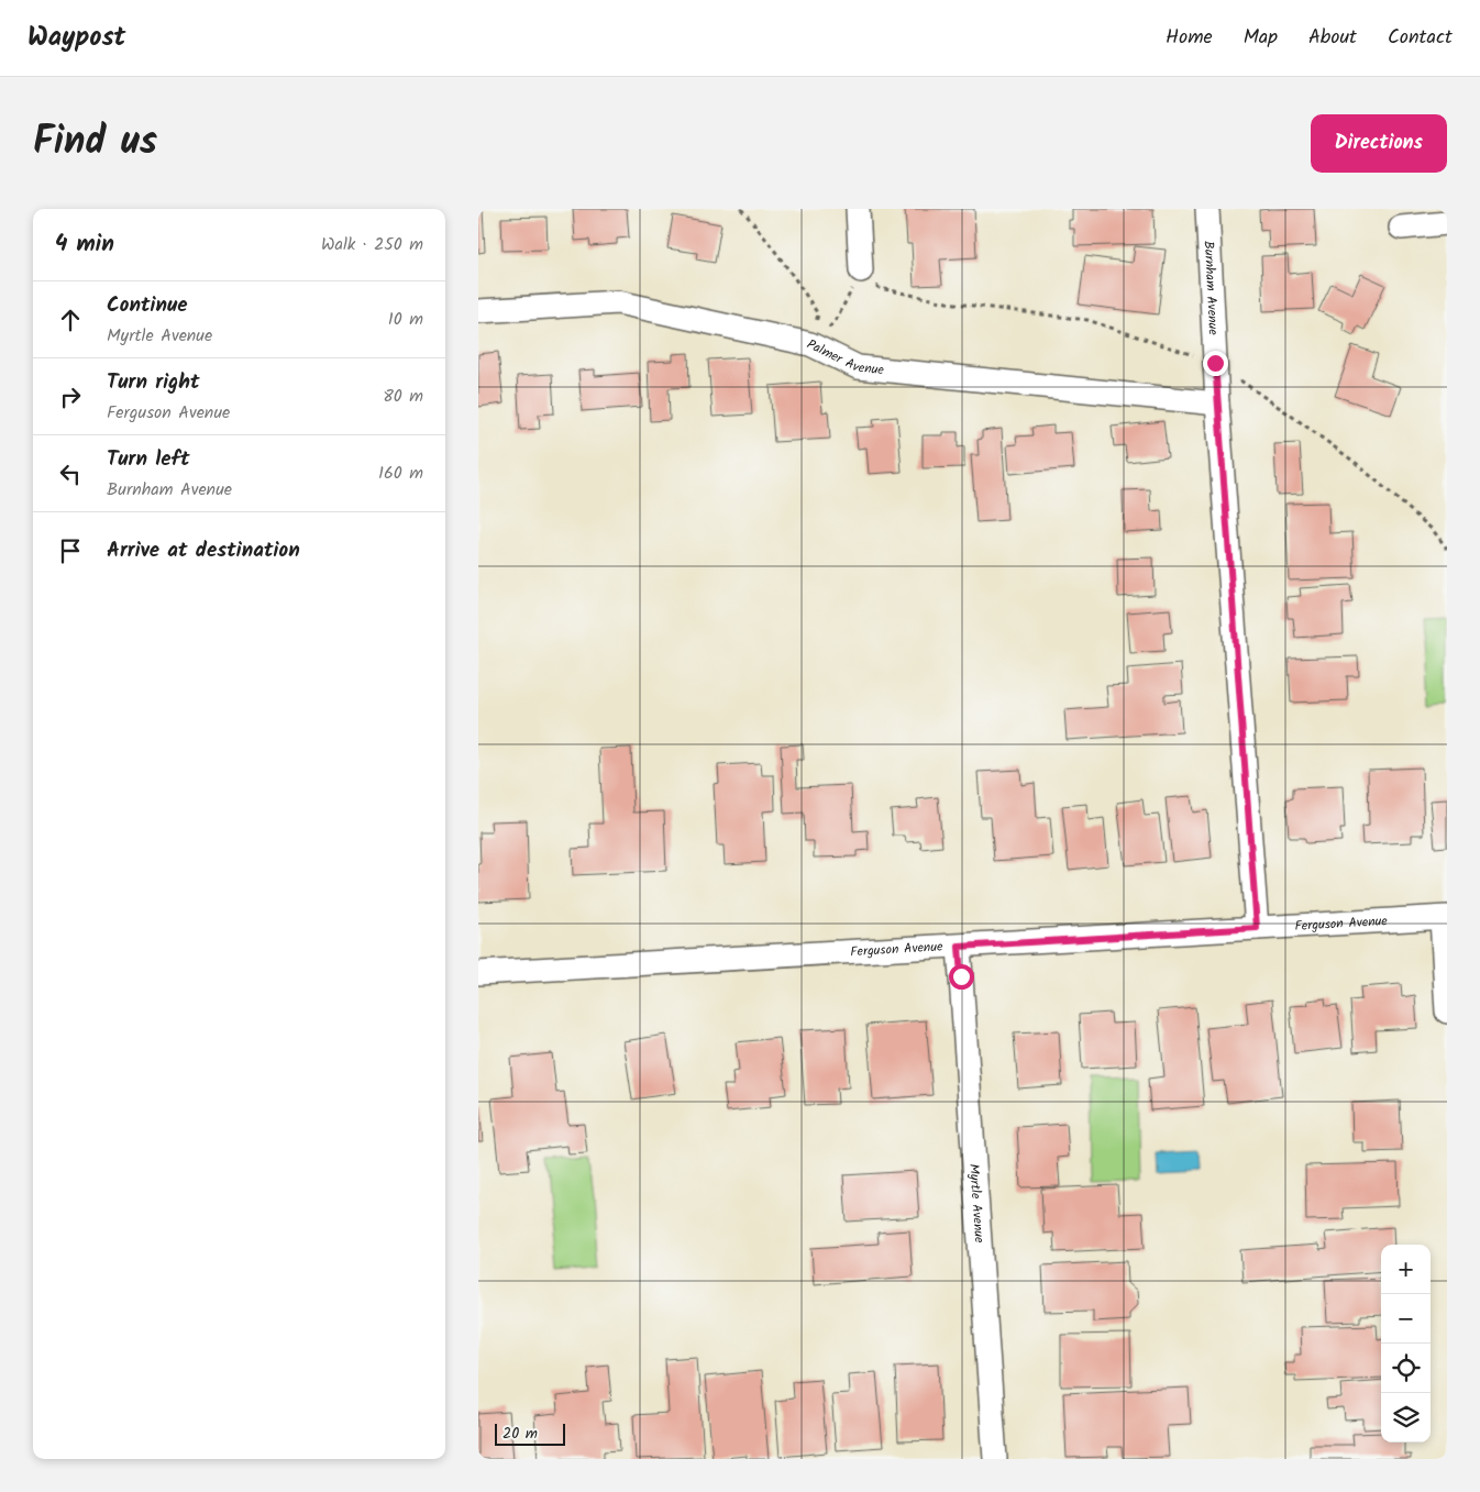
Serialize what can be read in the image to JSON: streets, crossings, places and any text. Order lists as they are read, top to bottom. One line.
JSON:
{"streets":{"street":["Burnham Avenue","Palmer Avenue","Ferguson Avenue","Myrtle Avenue"]},"crossings":[["Burnham Avenue","Palmer Avenue"],["Burnham Avenue","Ferguson Avenue"],["Ferguson Avenue","Myrtle Avenue"]],"scale_bar":"20 m","page":{"header":"Waypost","nav":["Home","Map","About","Contact"],"title":"Find us","buttons":"Directions","heading":["4 min","Walk · 250 m"],"list":[["Continue","Myrtle Avenue","10 m"],["Turn right","Ferguson Avenue","80 m"],["Turn left","Burnham Avenue","160 m"],"Arrive at destination"],"map_buttons":["+","−"],"scale":"20 m"}}
